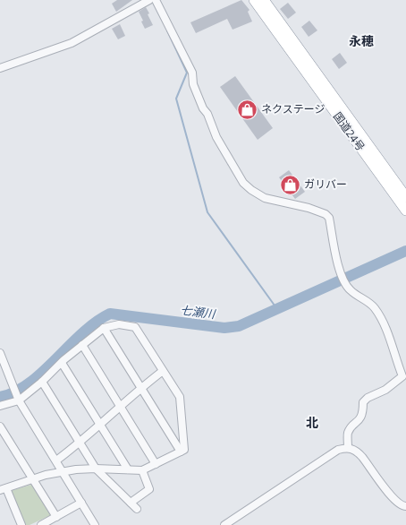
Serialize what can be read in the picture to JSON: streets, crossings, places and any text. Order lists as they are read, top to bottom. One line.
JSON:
{"streets":{"highway":["国道24号"]},"districts":["永穂","北"],"water":["七瀬川"],"places":{"shop":["ネクステージ","ガリバー"]}}
